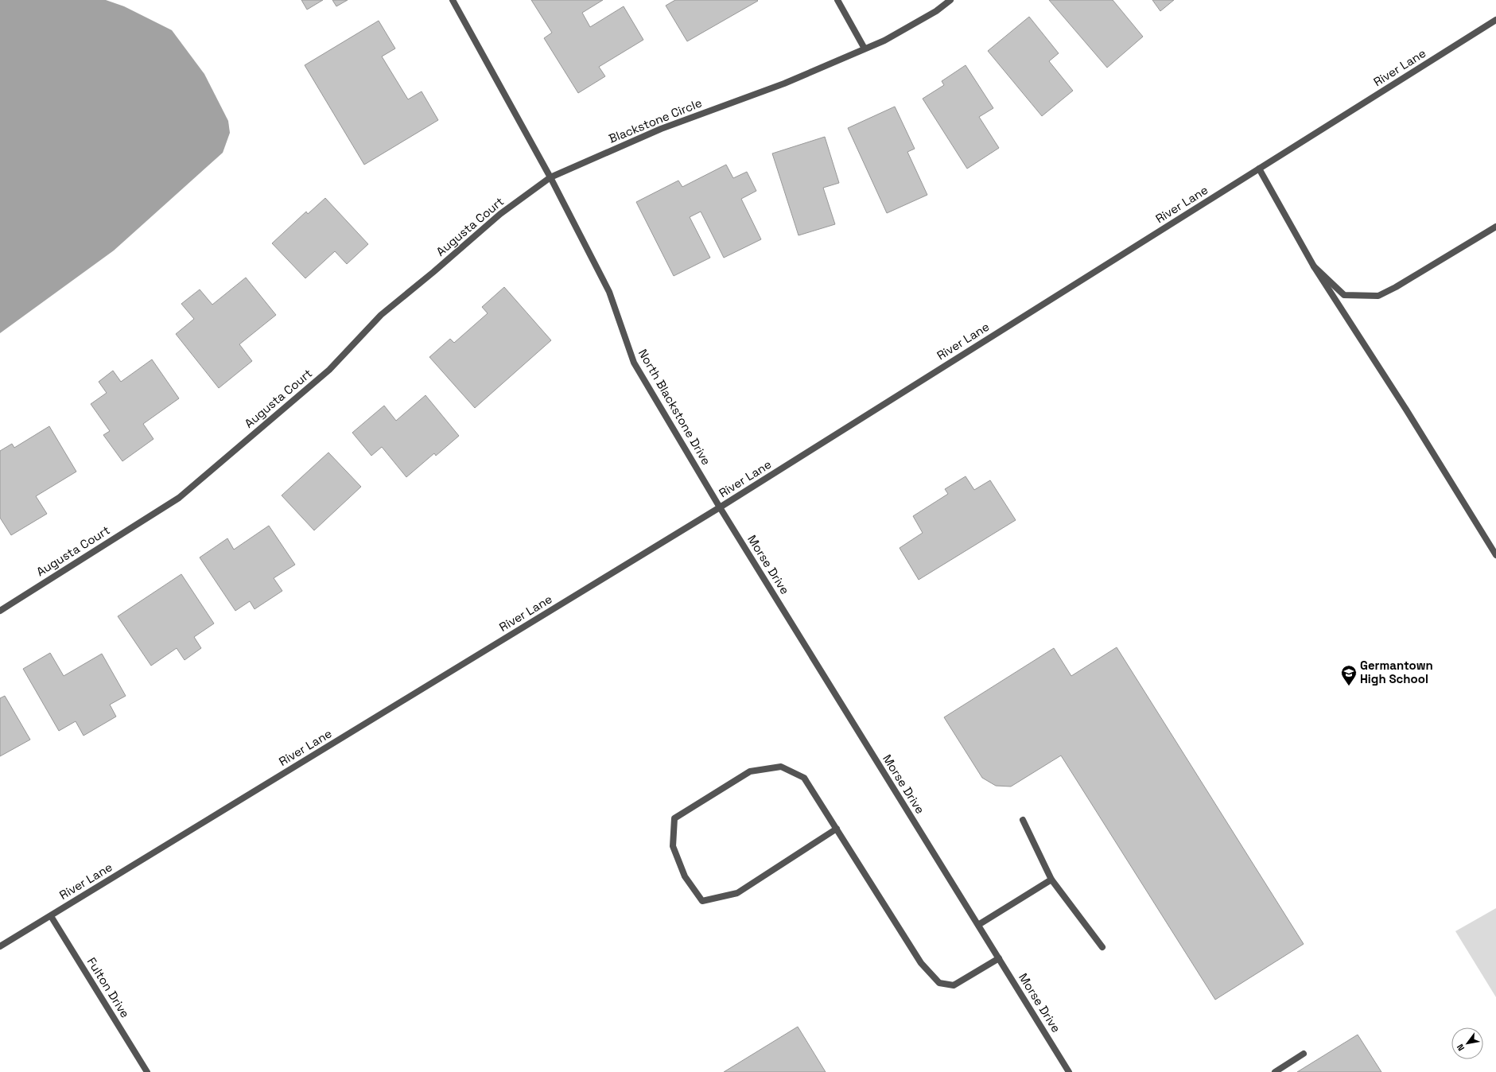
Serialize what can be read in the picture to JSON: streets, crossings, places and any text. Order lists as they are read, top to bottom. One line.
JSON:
{"streets":{"street":["River Lane","Blackstone Circle","Augusta Court","North Blackstone Drive","Morse Drive","Fulton Drive"]},"crossings":[["River Lane","North Blackstone Drive"],["River Lane","Morse Drive"],["River Lane","Fulton Drive"],["Blackstone Circle","Augusta Court"],["Blackstone Circle","North Blackstone Drive"],["Augusta Court","North Blackstone Drive"],["North Blackstone Drive","Morse Drive"]],"places":{"school or university":["Germantown High School"]},"north":"bottom left"}
